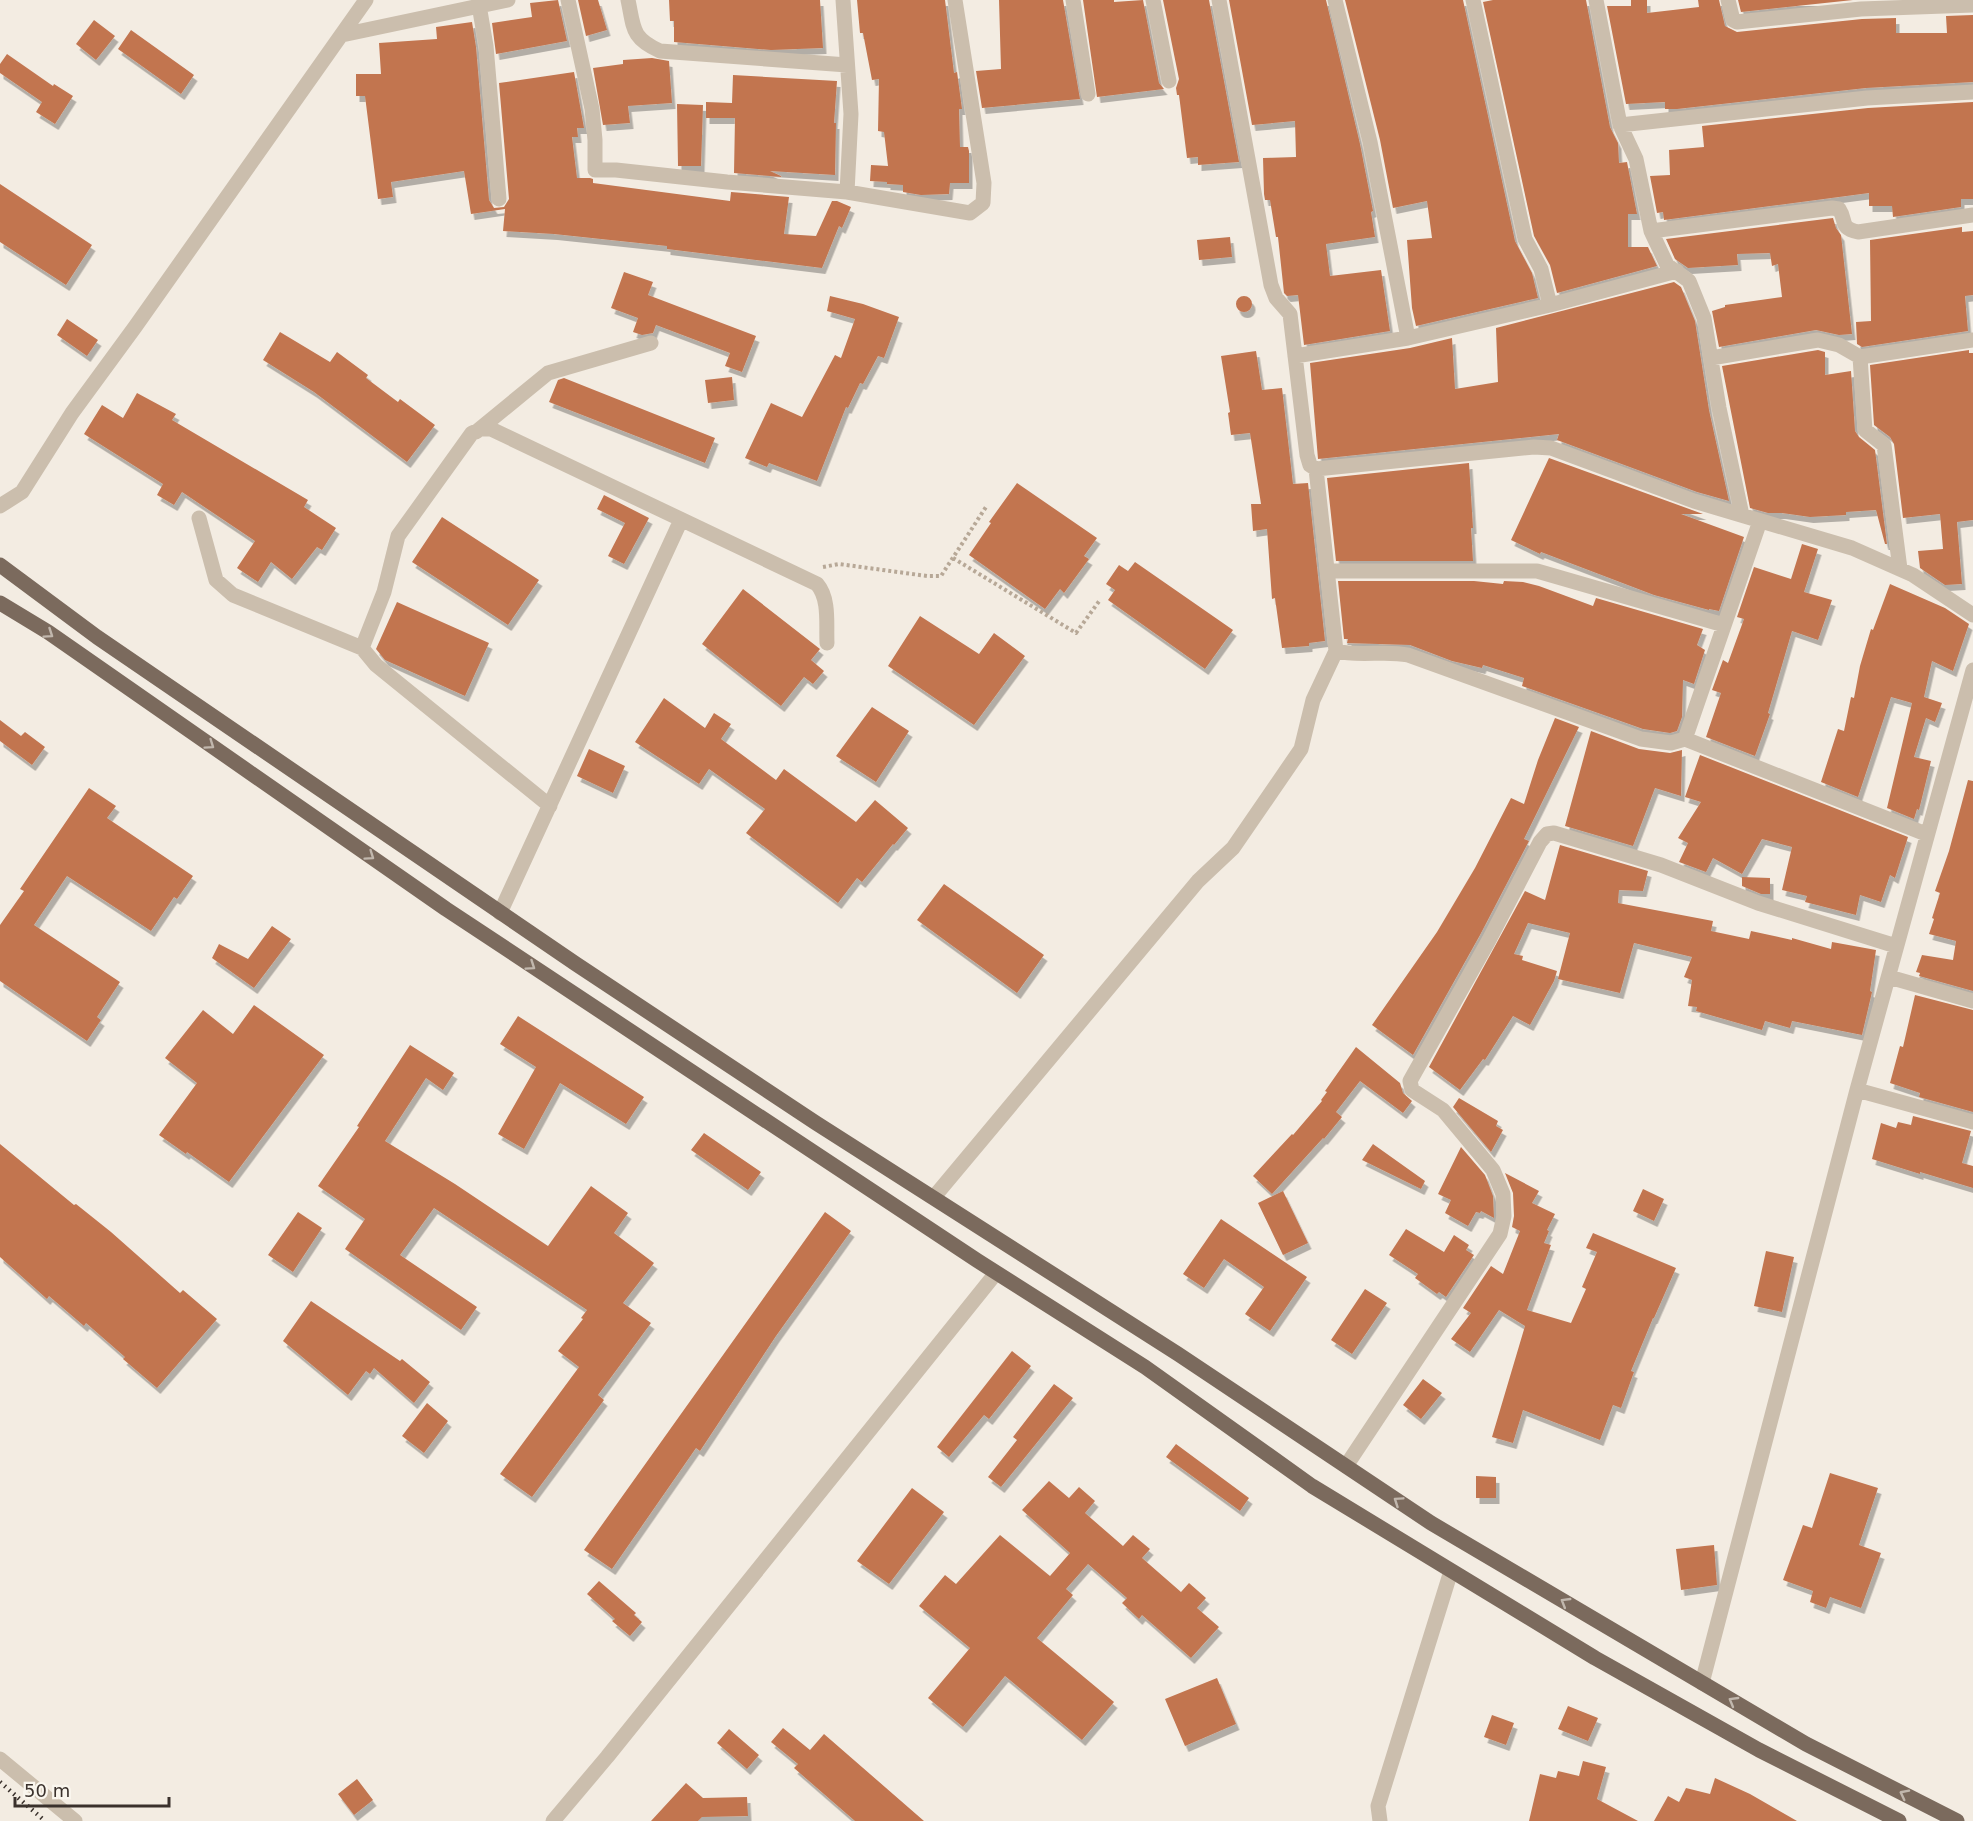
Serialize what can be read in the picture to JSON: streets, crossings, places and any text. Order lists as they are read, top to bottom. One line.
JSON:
{"scale_bar":"50 m"}
